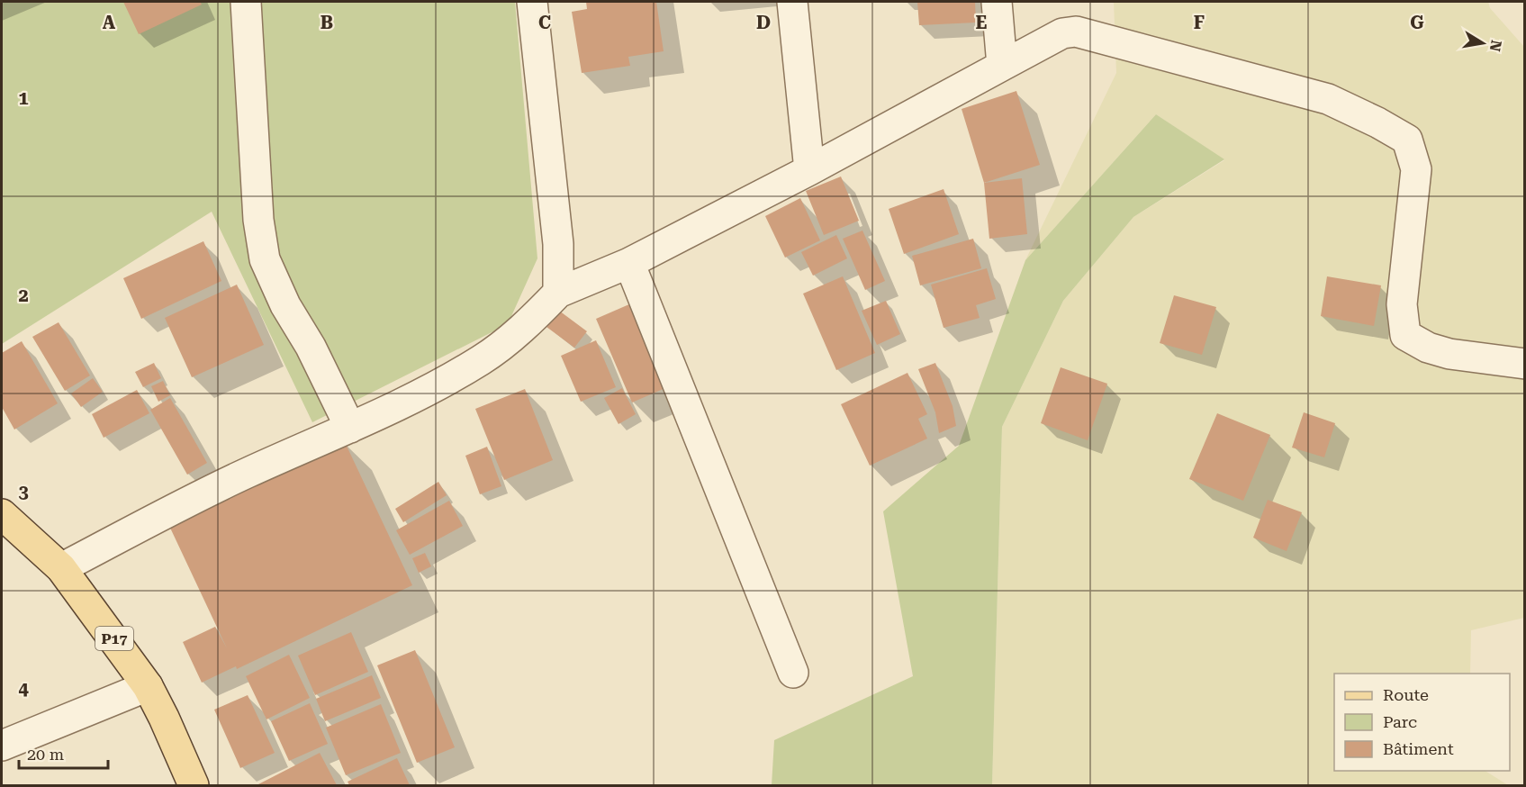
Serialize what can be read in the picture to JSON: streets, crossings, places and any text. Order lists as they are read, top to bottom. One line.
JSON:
{"streets":{"main road":["P17"]},"legend":["Route","Parc","Bâtiment"],"scale_bar":"20 m","north":"right","grid":{"columns":["A","B","C","D","E","F","G"],"rows":["1","2","3","4"]}}
